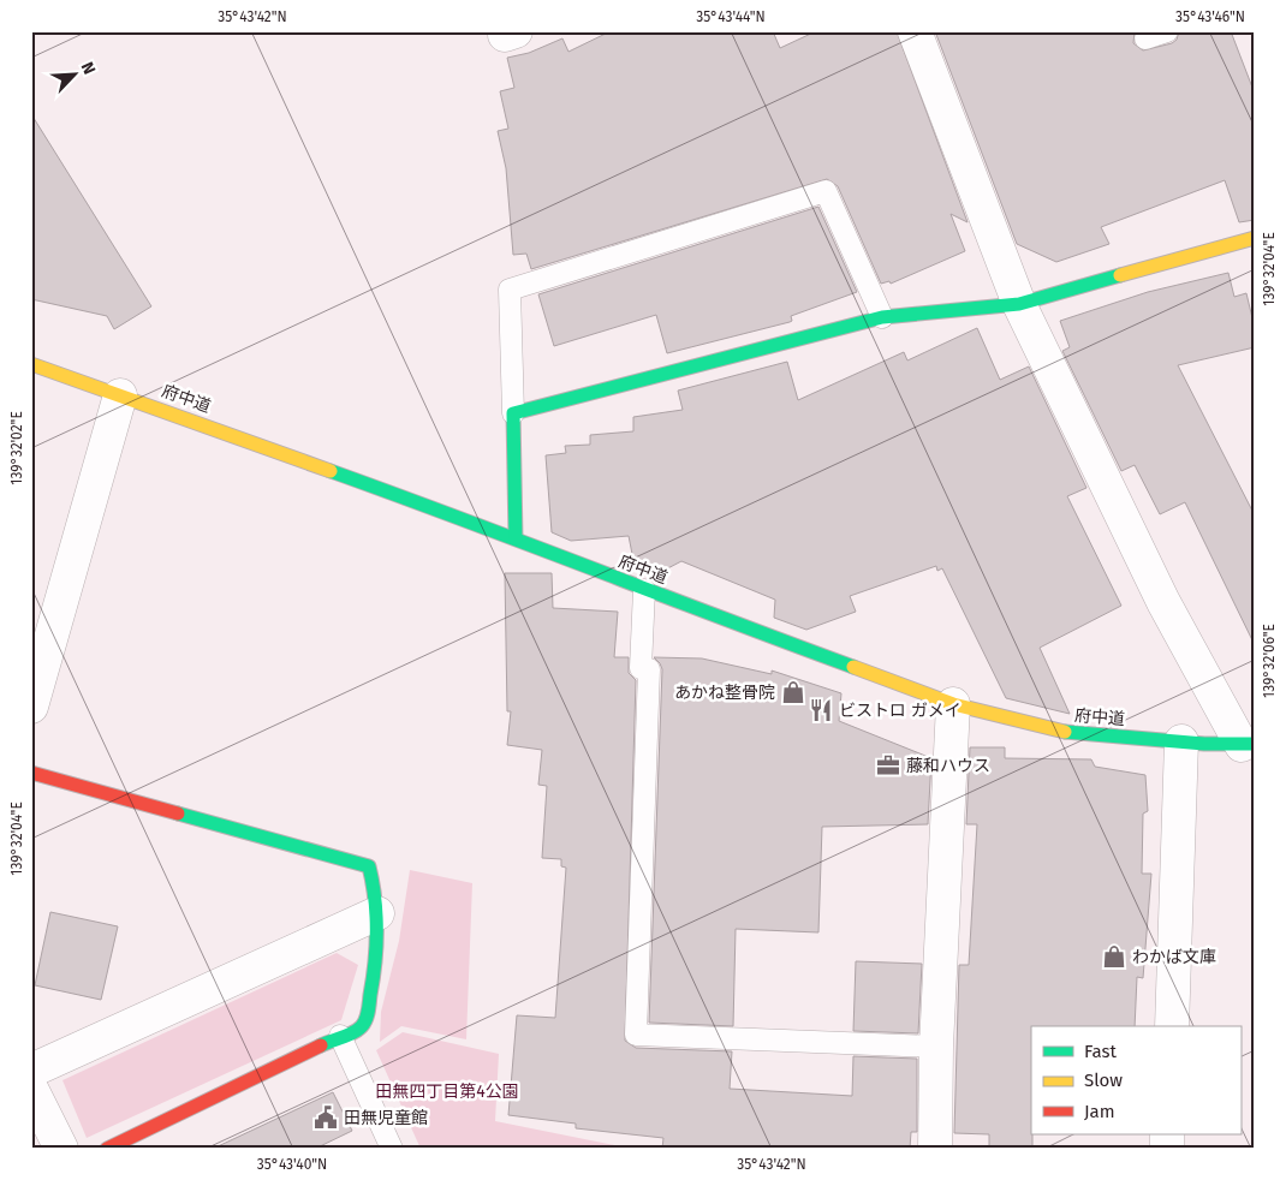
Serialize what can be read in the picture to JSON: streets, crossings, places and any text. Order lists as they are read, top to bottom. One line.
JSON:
{"streets":{"street":["府中道"]},"parks":["田無四丁目第4公園"],"places":{"shop":["あかね整骨院","わかば文庫"],"restaurant":["ビストロ ガメイ"],"office":["藤和ハウス"],"public building":["田無児童館"]},"legend":["Fast","Slow","Jam"],"north":"top right","coordinates":["35°43'42\"N","35°43'44\"N","35°43'46\"N","139°32'04\"E","139°32'02\"E","139°32'06\"E","35°43'40\"N"]}
